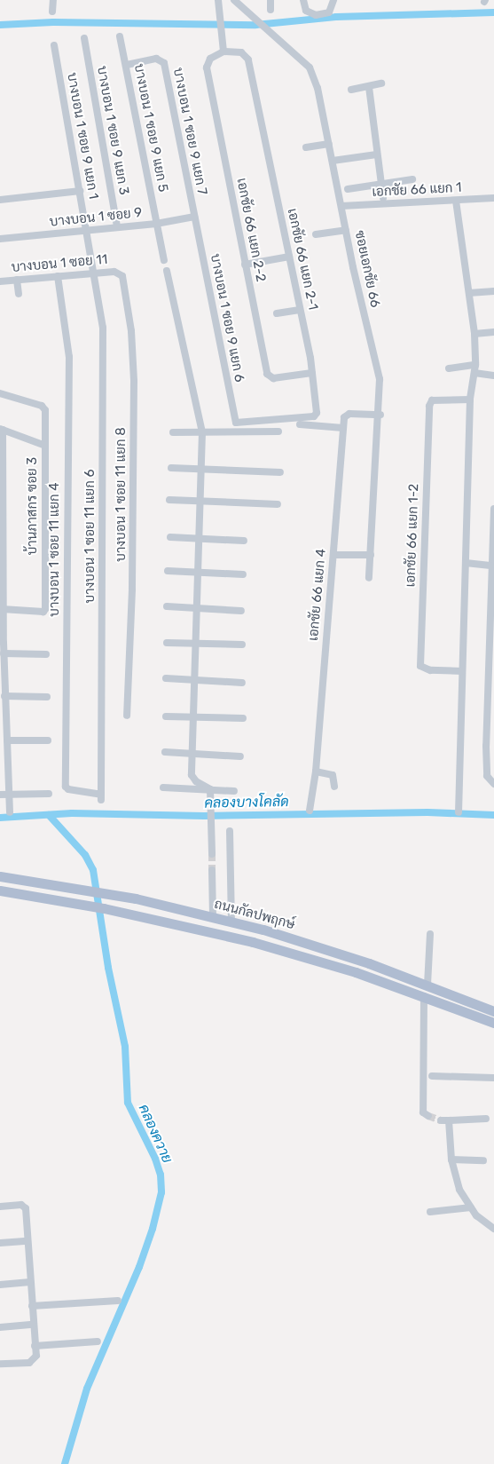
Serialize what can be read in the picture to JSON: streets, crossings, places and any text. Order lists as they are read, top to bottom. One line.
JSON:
{"streets":{"main road":["ถนนกัลปพฤกษ์"],"street":["บางบอน 1 ซอย 9 แยก 5","บางบอน 1 ซอย 9 แยก 3","บางบอน 1 ซอย 9 แยก 7","บางบอน 1 ซอย 9 แยก 1","เอกชัย 66 แยก 1","บางบอน 1 ซอย 9","เอกชัย 66 แยก 2-2","เอกชัย 66 แยก 2-1","บางบอน 1 ซอย 11","ซอยเอกชัย 66","บางบอน 1 ซอย 9 แยก 6","บางบอน 1 ซอย 11 แยก 8","บ้านภาสกร ซอย 3","เอกชัย 66 แยก 1-2","บางบอน 1 ซอย 11 แยก 6","บางบอน 1 ซอย 11 แยก 4","เอกชัย 66 แยก 4"]},"crossings":[["บางบอน 1 ซอย 9 แยก 5","บางบอน 1 ซอย 9 แยก 7"],["บางบอน 1 ซอย 9 แยก 5","บางบอน 1 ซอย 9"],["บางบอน 1 ซอย 9 แยก 3","บางบอน 1 ซอย 9"],["บางบอน 1 ซอย 9 แยก 7","บางบอน 1 ซอย 9"],["บางบอน 1 ซอย 9 แยก 7","บางบอน 1 ซอย 9 แยก 6"],["บางบอน 1 ซอย 9 แยก 1","บางบอน 1 ซอย 9"],["บางบอน 1 ซอย 9 แยก 1","บางบอน 1 ซอย 11"],["บางบอน 1 ซอย 9 แยก 1","บางบอน 1 ซอย 11 แยก 6"],["เอกชัย 66 แยก 1","ซอยเอกชัย 66"],["บางบอน 1 ซอย 9","บางบอน 1 ซอย 9 แยก 6"],["เอกชัย 66 แยก 2-2","เอกชัย 66 แยก 2-1"],["เอกชัย 66 แยก 2-1","บางบอน 1 ซอย 9 แยก 6"],["บางบอน 1 ซอย 11","บางบอน 1 ซอย 11 แยก 8"],["บางบอน 1 ซอย 11","บางบอน 1 ซอย 11 แยก 6"],["บางบอน 1 ซอย 11","บางบอน 1 ซอย 11 แยก 4"],["บางบอน 1 ซอย 11 แยก 6","บางบอน 1 ซอย 11 แยก 4"]],"water":["คลองบางโคลัด","คลองควาย"]}
